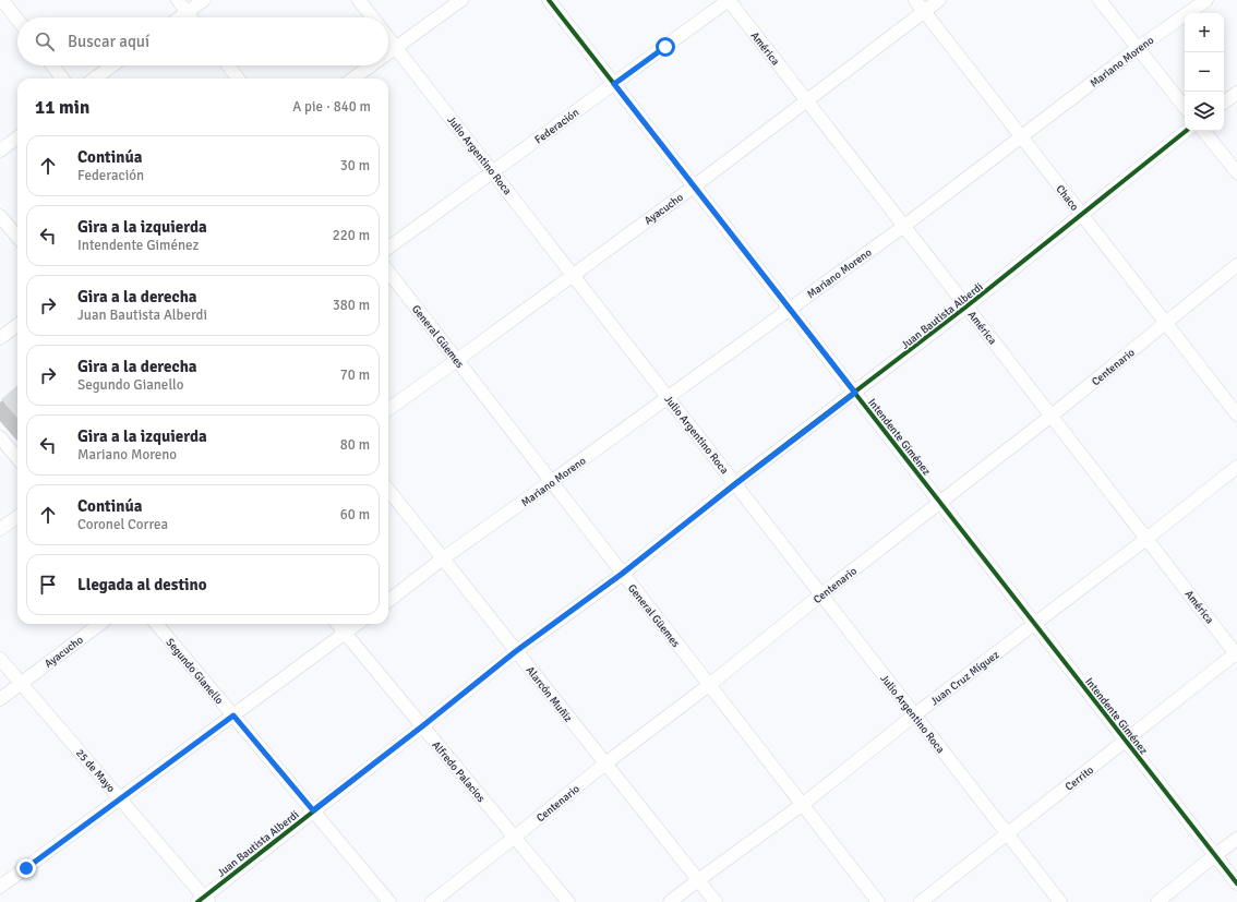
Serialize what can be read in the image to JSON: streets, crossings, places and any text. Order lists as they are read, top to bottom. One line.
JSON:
{"streets":{"street":["América","Mariano Moreno","Federación","Julio Argentino Roca","Chaco","Ayacucho","Juan Bautista Alberdi","General Güemes","Centenario","Intendente Giménez","Segundo Gianello","Juan Cruz Míguez","Alarcón Muñiz","25 de Mayo","Alfredo Palacios","Cerrito"]},"crossings":[["América","Mariano Moreno"],["América","Federación"],["América","Ayacucho"],["América","Juan Bautista Alberdi"],["América","Centenario"],["América","Juan Cruz Míguez"],["América","Cerrito"],["Mariano Moreno","Julio Argentino Roca"],["Mariano Moreno","Chaco"],["Mariano Moreno","General Güemes"],["Mariano Moreno","Intendente Giménez"],["Mariano Moreno","Alarcón Muñiz"],["Federación","Julio Argentino Roca"],["Federación","Intendente Giménez"],["Julio Argentino Roca","Ayacucho"],["Julio Argentino Roca","Juan Bautista Alberdi"],["Julio Argentino Roca","Centenario"],["Julio Argentino Roca","Juan Cruz Míguez"],["Julio Argentino Roca","Cerrito"],["Chaco","Ayacucho"],["Chaco","Juan Bautista Alberdi"],["Chaco","Centenario"],["Ayacucho","General Güemes"],["Ayacucho","Intendente Giménez"],["Ayacucho","25 de Mayo"],["Juan Bautista Alberdi","General Güemes"],["Juan Bautista Alberdi","Intendente Giménez"],["Juan Bautista Alberdi","Segundo Gianello"],["Juan Bautista Alberdi","Alarcón Muñiz"],["Juan Bautista Alberdi","25 de Mayo"],["Juan Bautista Alberdi","Alfredo Palacios"],["General Güemes","Centenario"],["General Güemes","Juan Cruz Míguez"],["Centenario","Intendente Giménez"],["Centenario","Alarcón Muñiz"],["Centenario","Alfredo Palacios"],["Intendente Giménez","Juan Cruz Míguez"],["Intendente Giménez","Cerrito"],["Juan Cruz Míguez","Alarcón Muñiz"]],"page":{"map_buttons":["+","−"],"search":"Buscar aquí","heading":["11 min","A pie · 840 m"],"list":[["Continúa","Federación","30 m"],["Gira a la izquierda","Intendente Giménez","220 m"],["Gira a la derecha","Juan Bautista Alberdi","380 m"],["Gira a la derecha","Segundo Gianello","70 m"],["Gira a la izquierda","Mariano Moreno","80 m"],["Continúa","Coronel Correa","60 m"],"Llegada al destino"]}}
